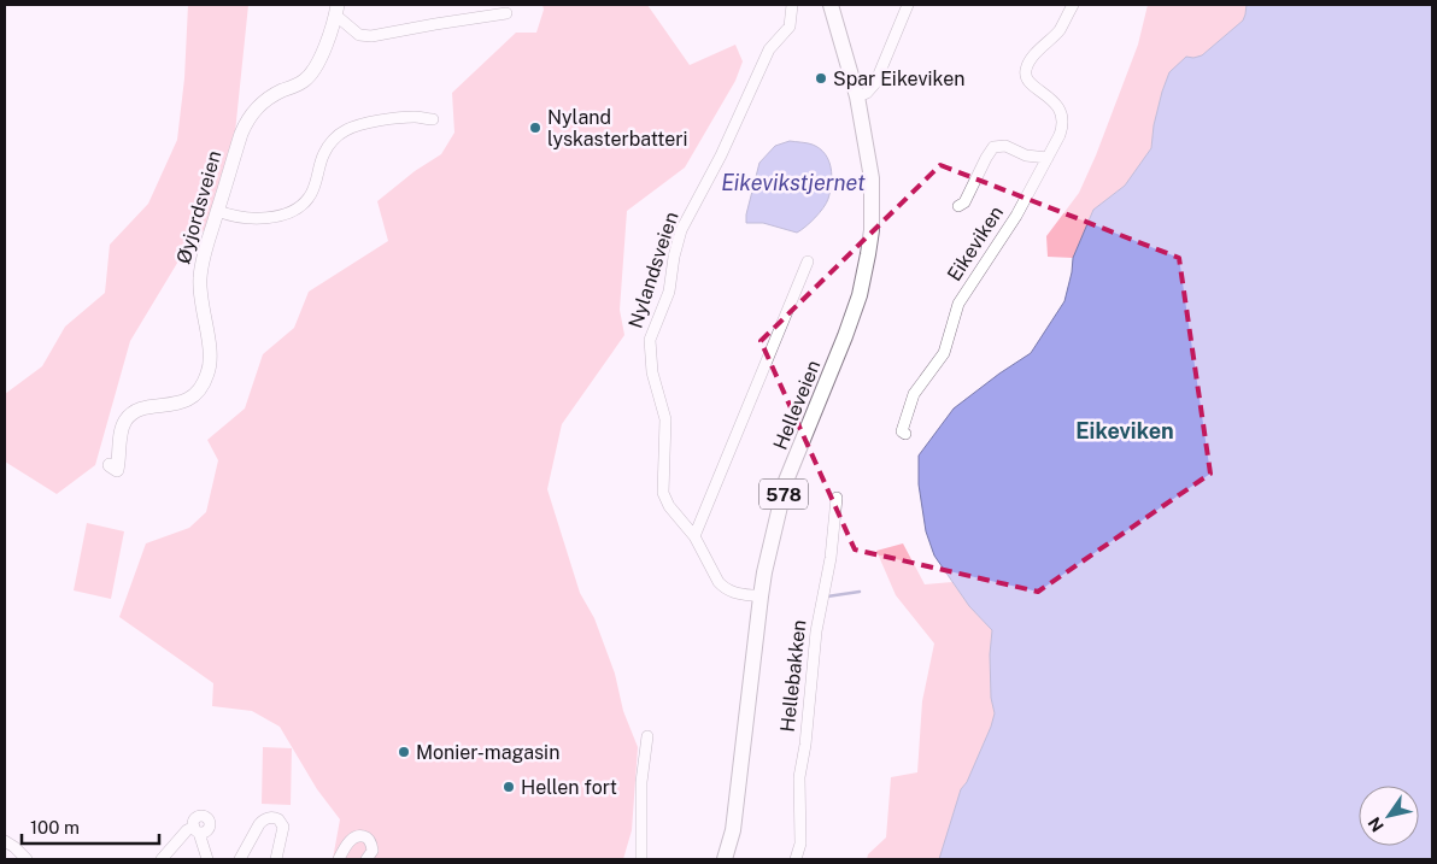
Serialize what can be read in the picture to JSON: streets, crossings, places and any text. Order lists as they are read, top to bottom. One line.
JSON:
{"streets":{"main road":["Helleveien","578"],"street":["Øyjordsveien","Eikeviken","Nylandsveien","Hellebakken"]},"crossings":[["Nylandsveien","Helleveien"]],"districts":["Eikeviken"],"water":["Eikevikstjernet"],"places":["Spar Eikeviken","Nyland lyskasterbatteri","Monier-magasin","Hellen fort"],"scale_bar":"100 m","north":"bottom left"}
